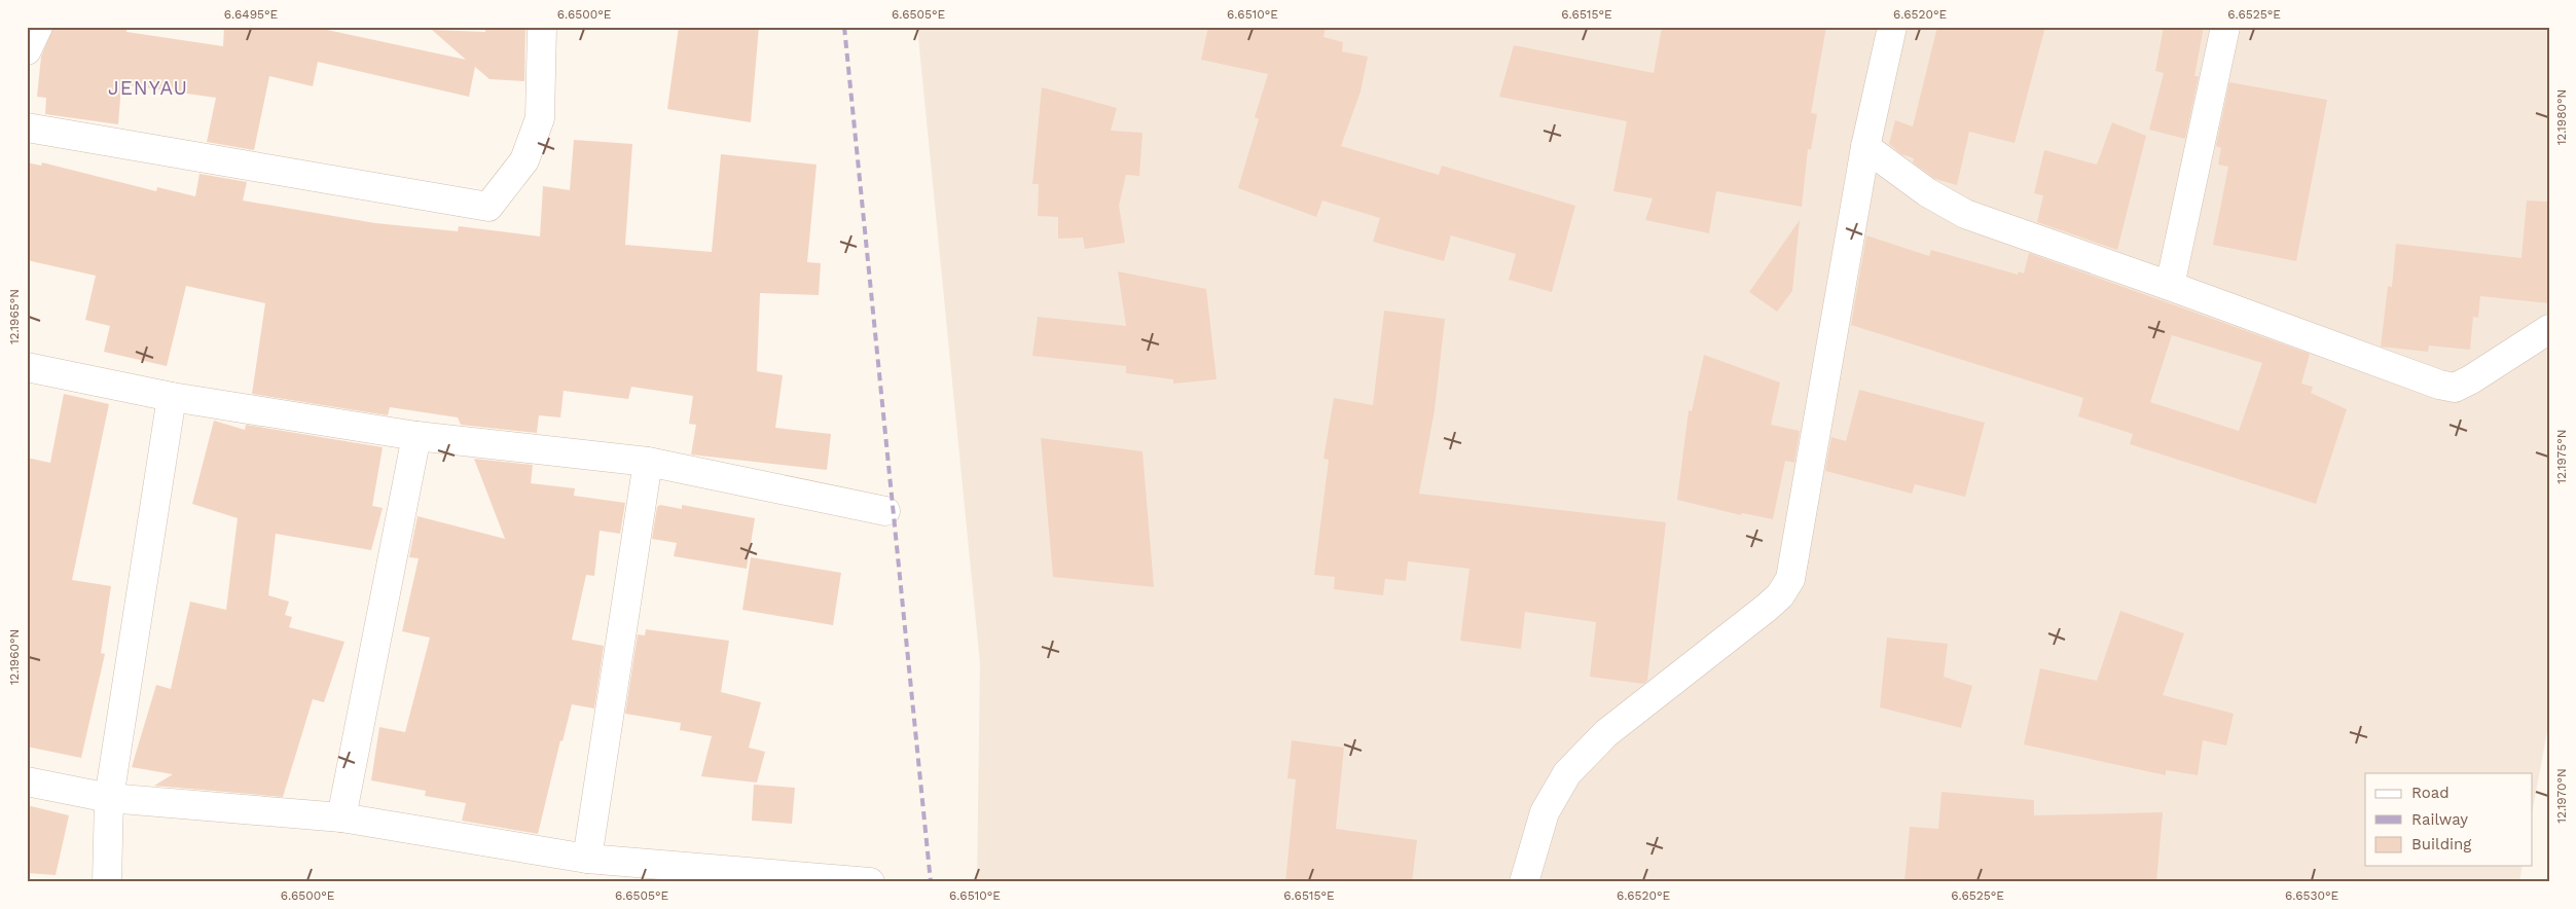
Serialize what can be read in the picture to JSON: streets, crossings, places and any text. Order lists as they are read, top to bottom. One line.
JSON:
{"districts":["JENYAU"],"legend":["Road","Railway","Building"],"coordinates":["6.6495°E","6.6500°E","6.6505°E","6.6510°E","6.6515°E","6.6520°E","6.6525°E","12.1980°N","12.1965°N","12.1975°N","12.1960°N","12.1970°N","6.6530°E"]}
